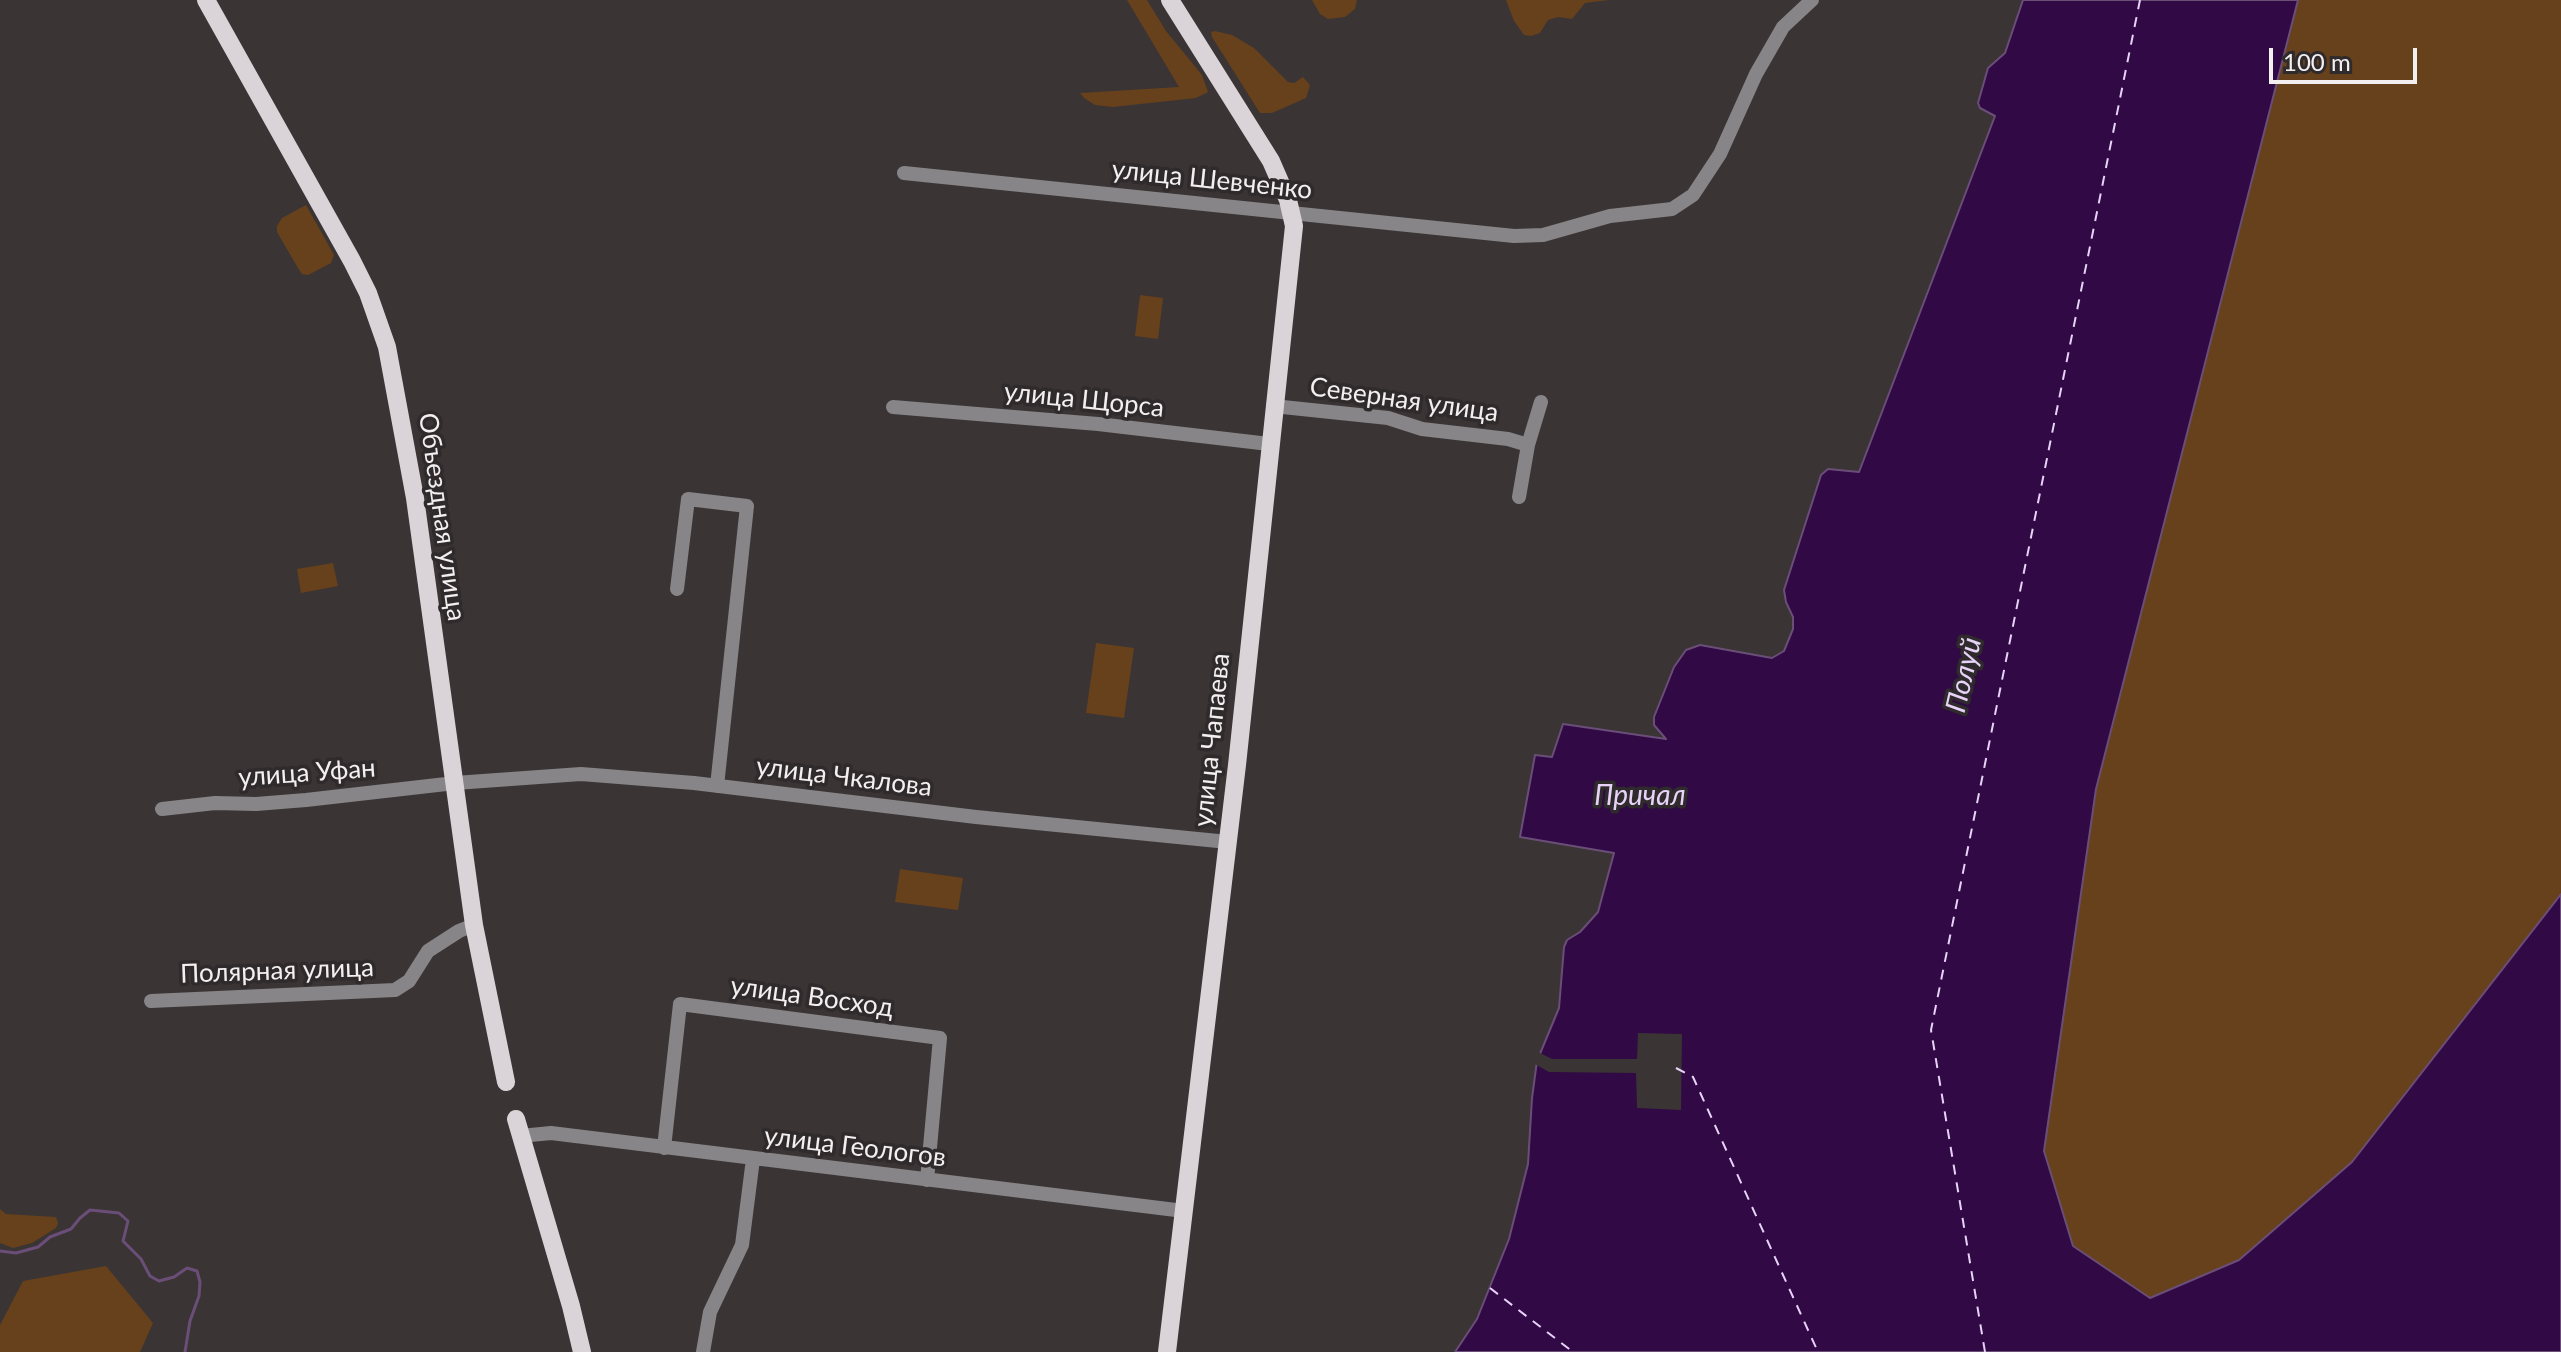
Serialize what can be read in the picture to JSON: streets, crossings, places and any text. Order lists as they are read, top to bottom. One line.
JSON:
{"streets":{"main road":["Объездная улица","улица Чапаева"],"street":["улица Шевченко","улица Щорса","Северная улица","улица Уфан","улица Чкалова","Полярная улица","улица Восход","улица Геологов"]},"crossings":[["улица Шевченко","улица Чапаева"],["улица Щорса","улица Чапаева"],["Северная улица","улица Чапаева"],["Объездная улица","улица Уфан"],["Объездная улица","улица Чкалова"],["Объездная улица","Полярная улица"],["улица Чапаева","улица Чкалова"],["улица Чапаева","улица Геологов"],["улица Уфан","улица Чкалова"],["улица Восход","улица Геологов"]],"water":["Полуй","Причал"],"scale_bar":"100 m"}
